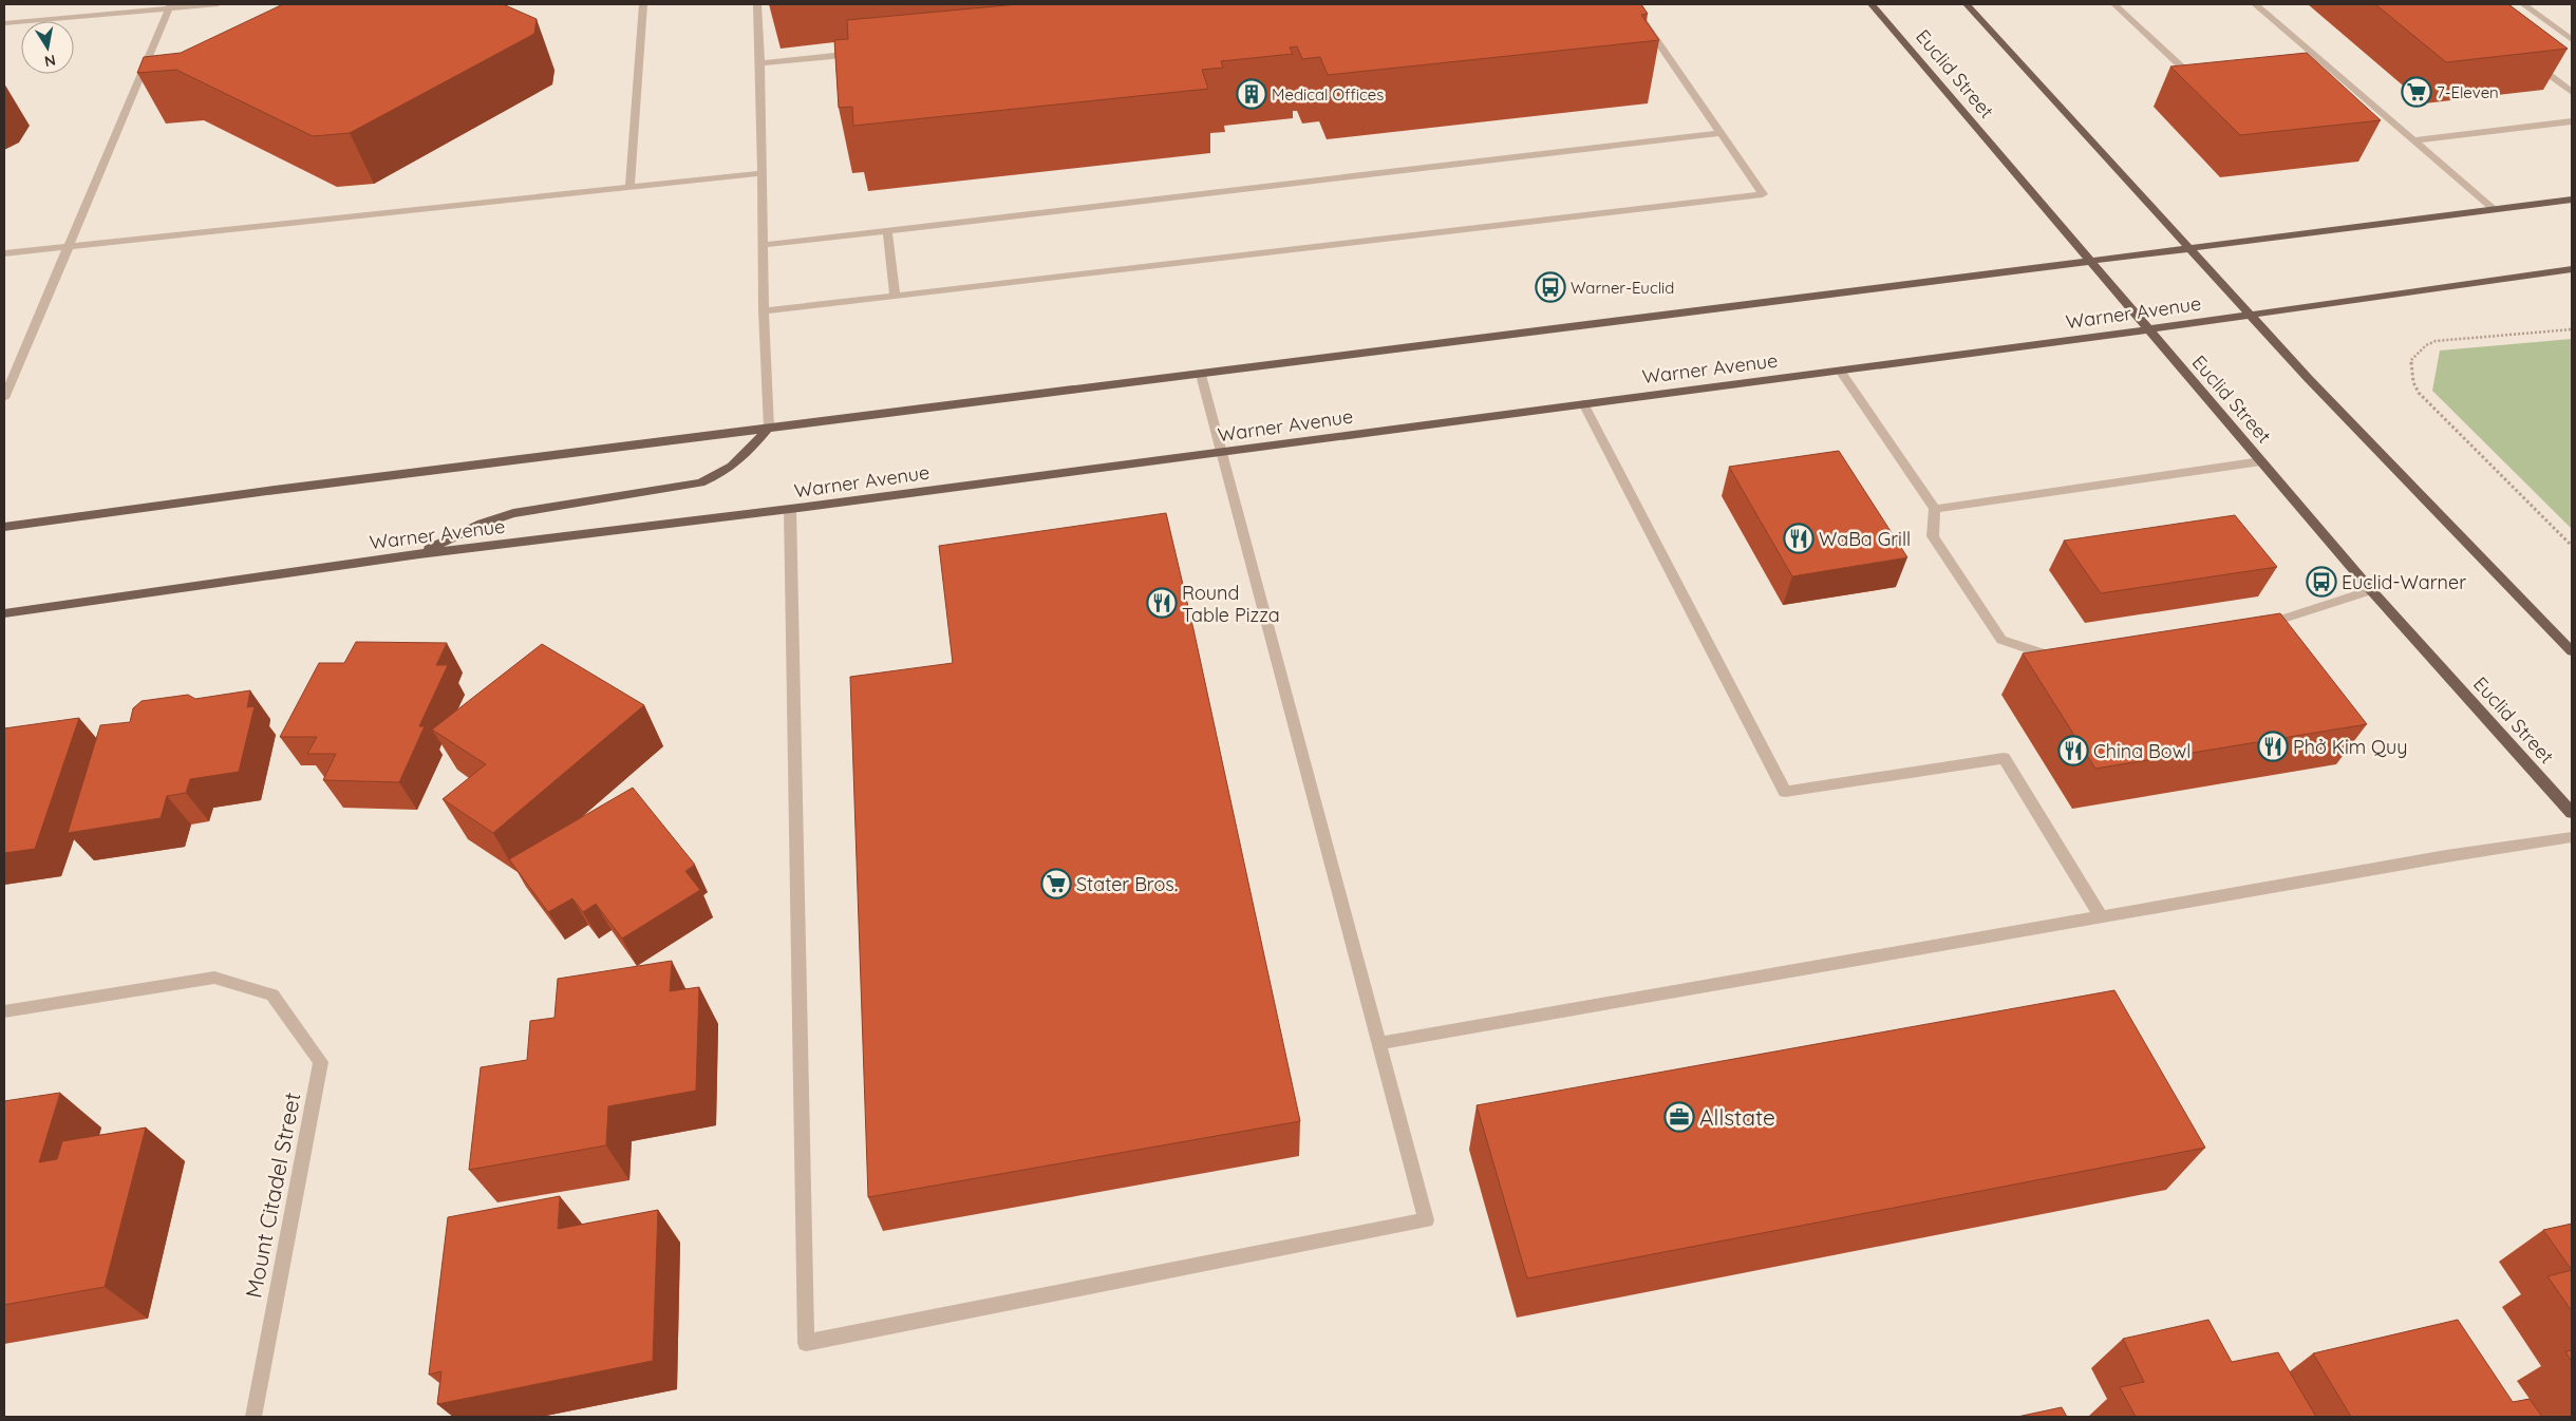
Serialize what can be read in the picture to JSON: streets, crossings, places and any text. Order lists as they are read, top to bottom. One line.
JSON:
{"streets":{"main road":["Euclid Street","Warner Avenue"],"street":["Mount Citadel Street"]},"crossings":[["Euclid Street","Warner Avenue"]],"places":{"supermarket":["7-Eleven","Stater Bros."],"building":["Medical Offices"],"bus stop":["Warner-Euclid","Euclid-Warner"],"restaurant":["WaBa Grill","Round Table Pizza","Phở Kim Quy","China Bowl"],"office":["Allstate"]},"north":"bottom"}
